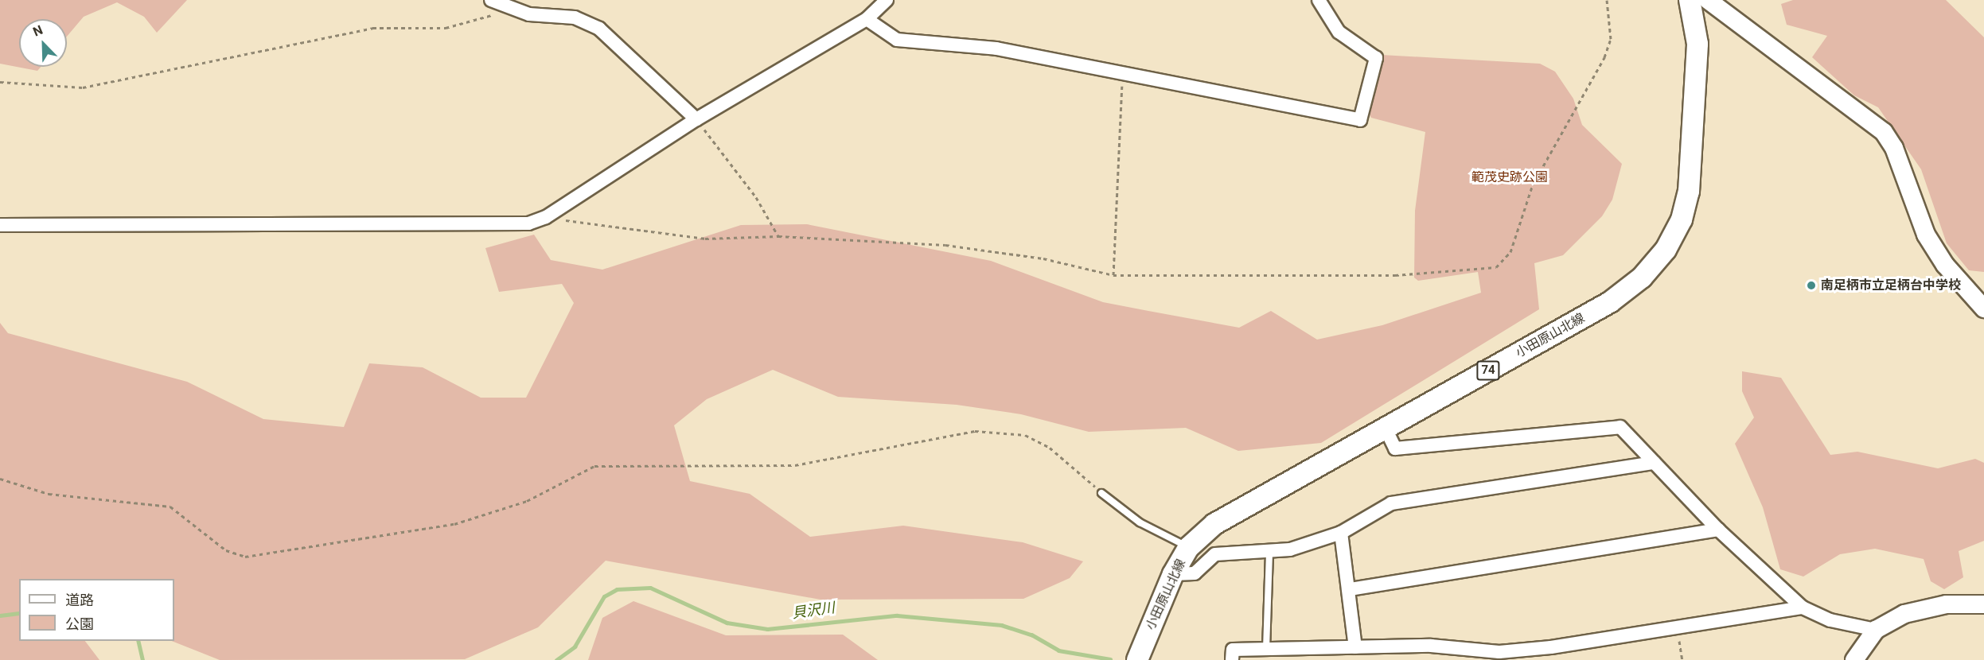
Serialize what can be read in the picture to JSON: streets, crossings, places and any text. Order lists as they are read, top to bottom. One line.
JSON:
{"streets":{"main road":["小田原山北線","74"]},"water":["貝沢川"],"parks":["範茂史跡公園"],"places":["南足柄市立足柄台中学校"],"legend":["道路","公園"],"north":"top left"}
